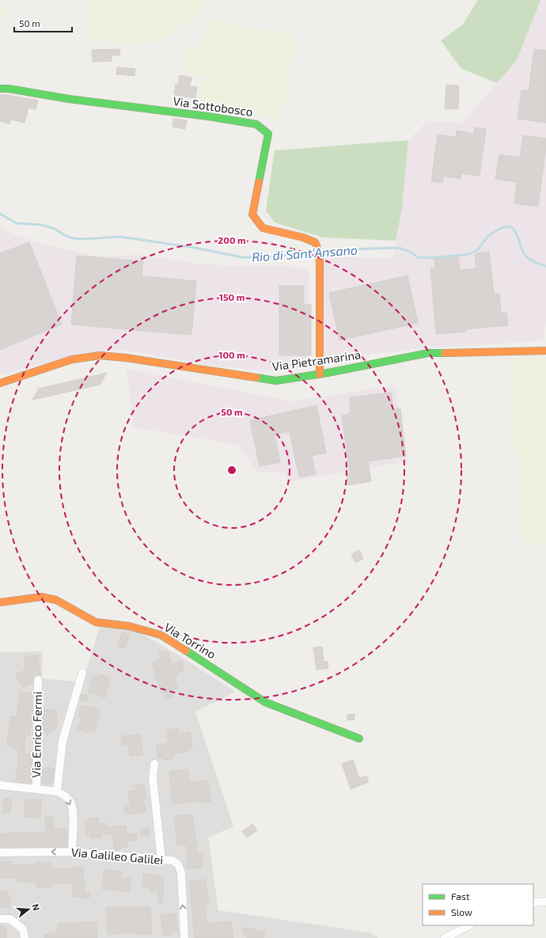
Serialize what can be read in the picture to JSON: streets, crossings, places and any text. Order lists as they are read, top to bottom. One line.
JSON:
{"streets":{"street":["Via Sottobosco","Via Pietramarina","Via Torrino","Via Enrico Fermi","Via Galileo Galilei"]},"crossings":[["Via Sottobosco","Via Pietramarina"]],"water":["Rio di Sant'Ansano"],"legend":["Fast","Slow"],"scale_bar":"50 m","north":"right","rings":["200 m","150 m","100 m","50 m"]}
